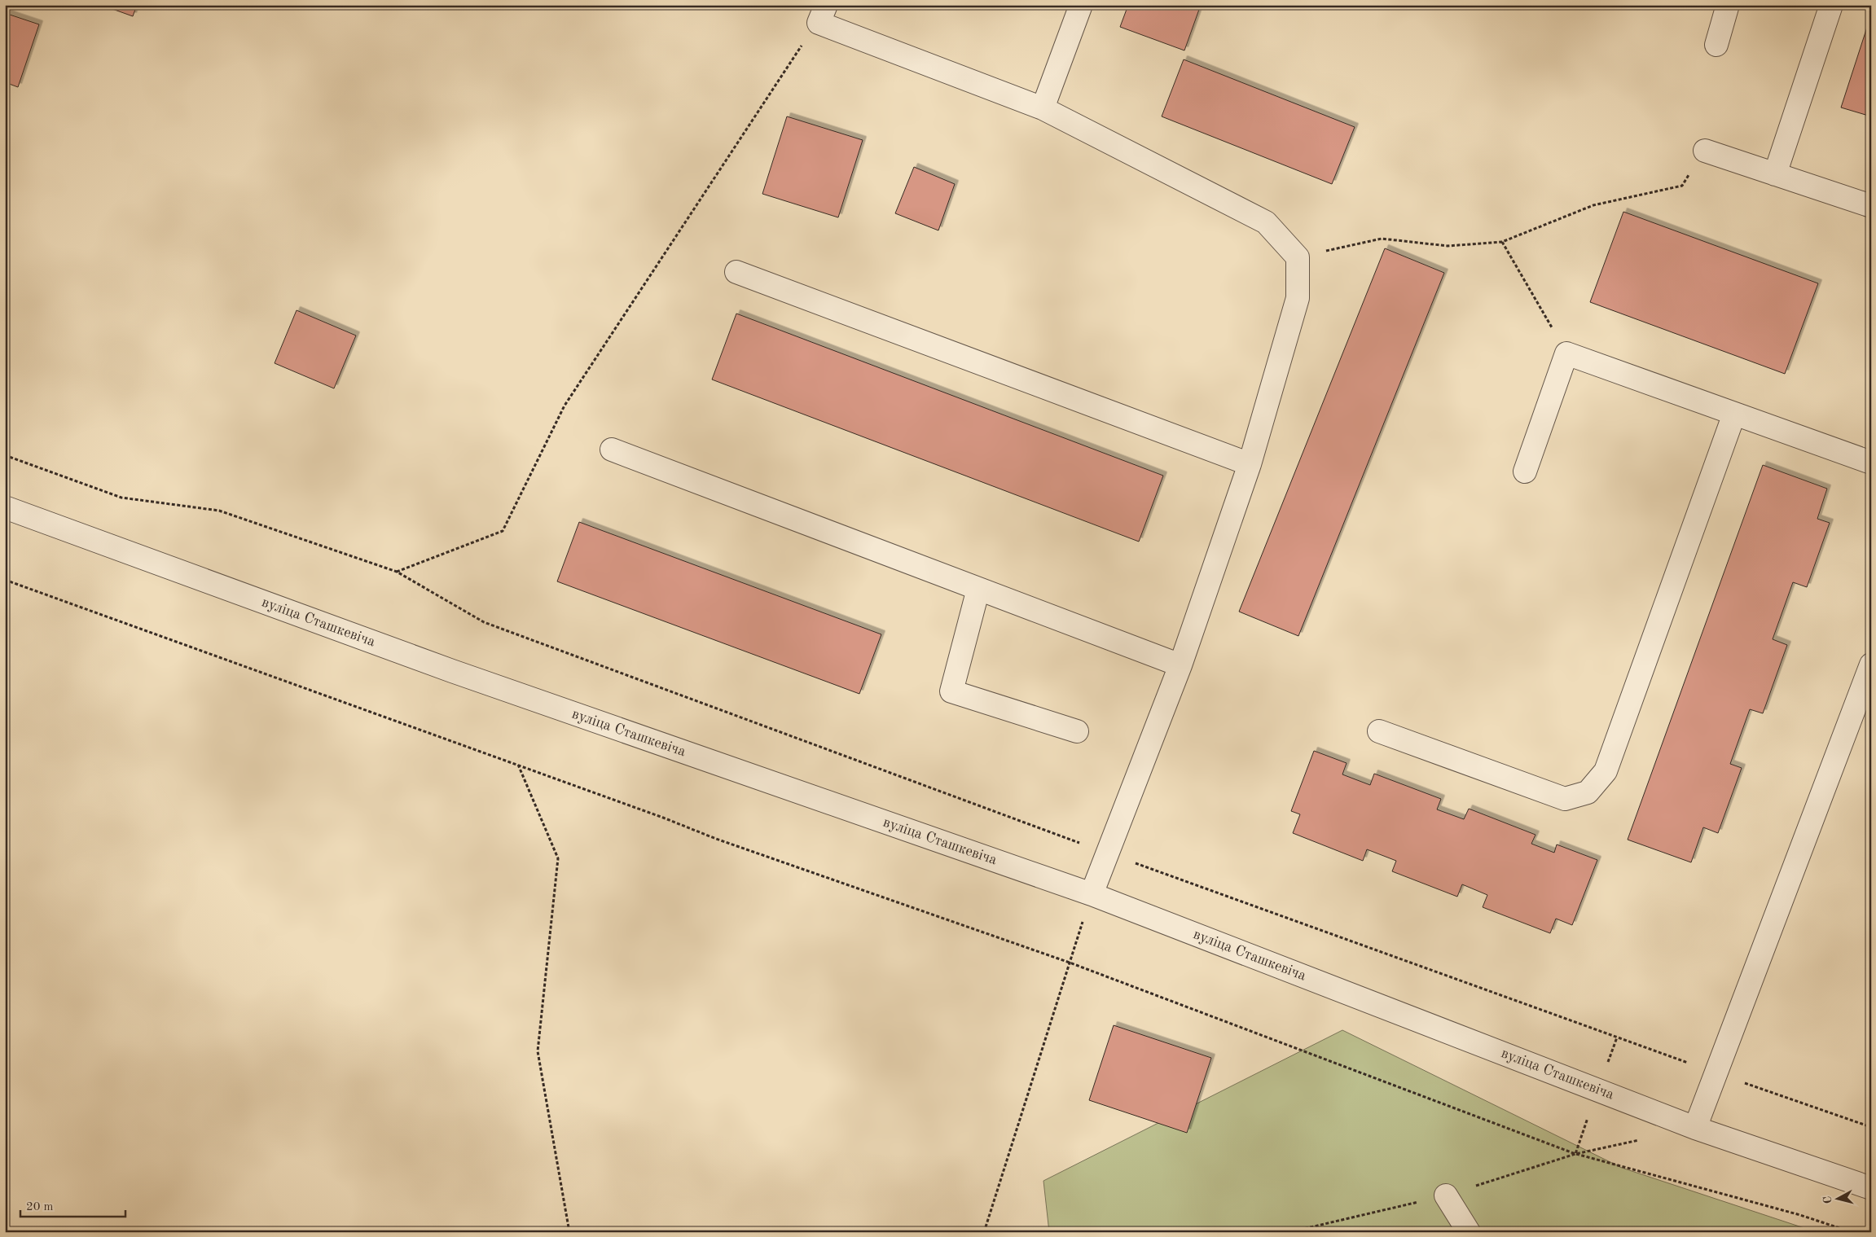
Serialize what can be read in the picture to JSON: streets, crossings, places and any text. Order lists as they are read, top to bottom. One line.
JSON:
{"streets":{"street":["вуліца Сташкевіча"]},"scale_bar":"20 m","north":"left"}
